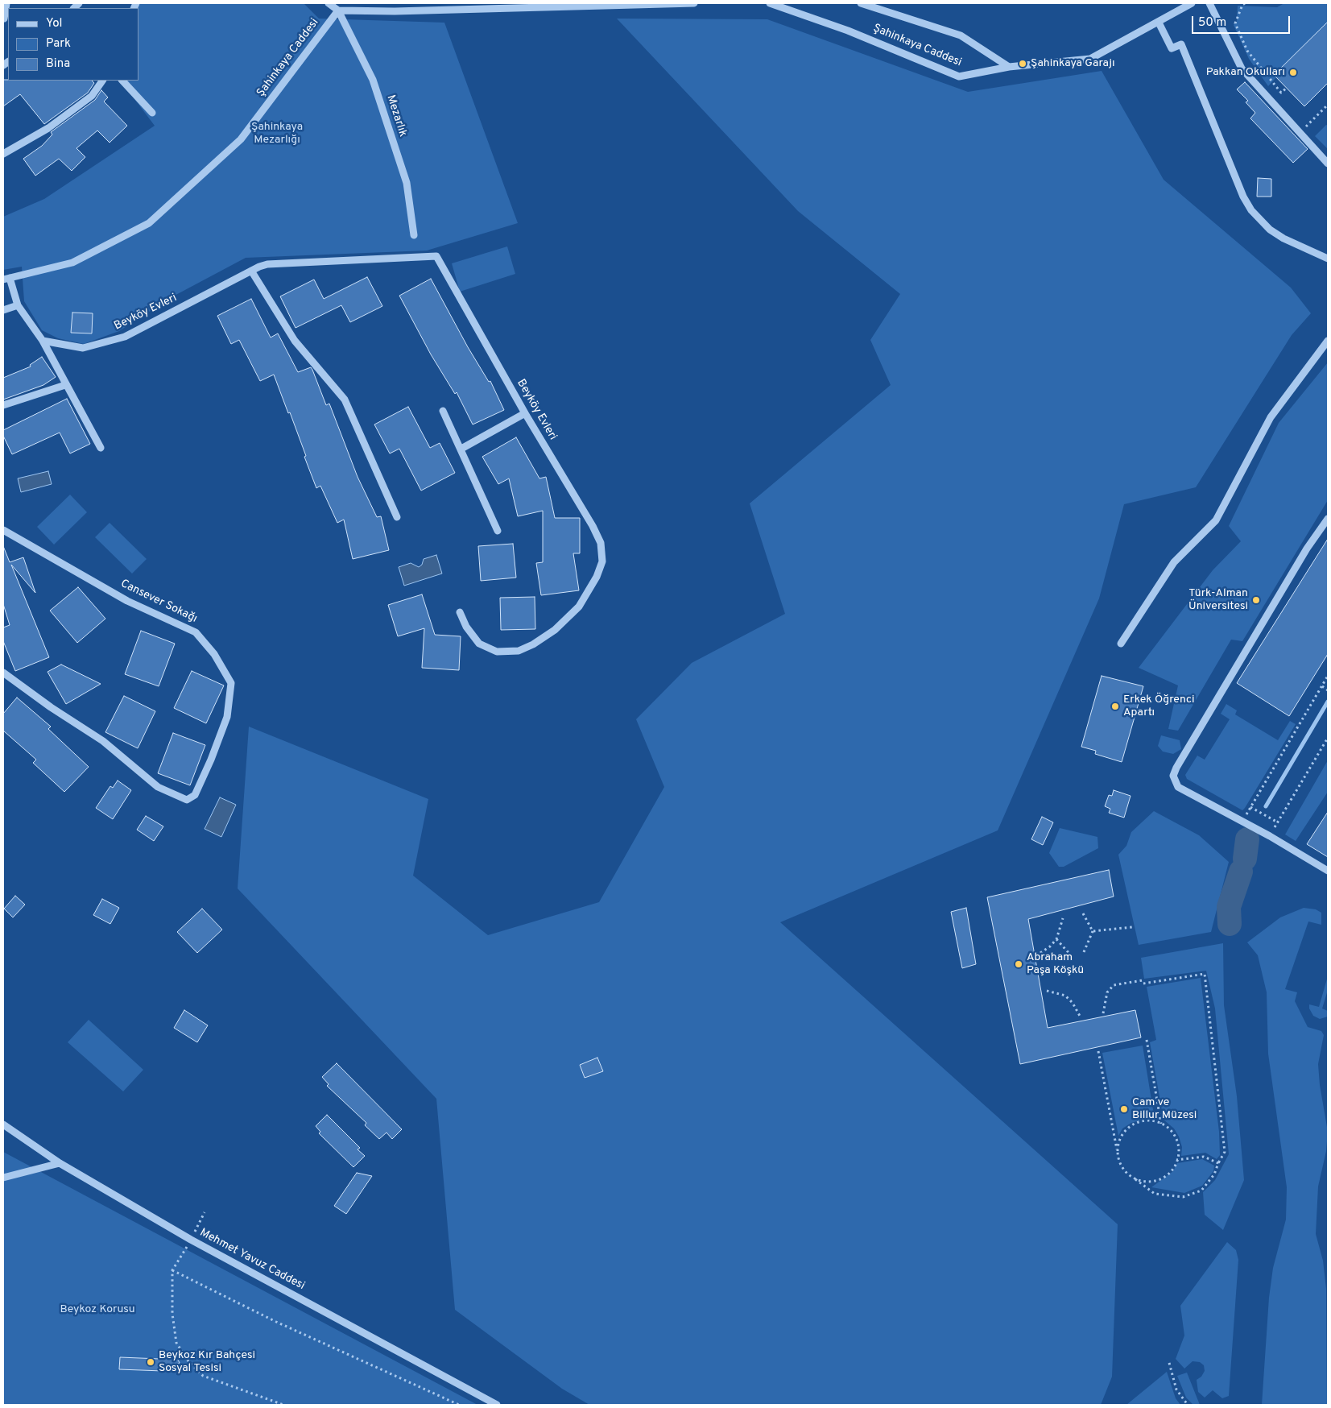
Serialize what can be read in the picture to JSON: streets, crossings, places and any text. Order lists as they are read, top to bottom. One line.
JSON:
{"streets":{"street":["Şahinkaya Caddesi","Mezarlık","Beyköy Evleri","Cansever Sokağı","Mehmet Yavuz Caddesi"]},"crossings":[["Şahinkaya Caddesi","Mezarlık"]],"parks":["Şahinkaya Mezarlığı","Beykoz Korusu"],"places":["Şahinkaya Garajı","Pakkan Okulları","Türk-Alman Üniversitesi","Erkek Öğrenci Apartı","Abraham Paşa Köşkü","Cam ve Billur Müzesi","Beykoz Kır Bahçesi Sosyal Tesisi"],"legend":["Yol","Park","Bina"],"scale_bar":"50 m"}
